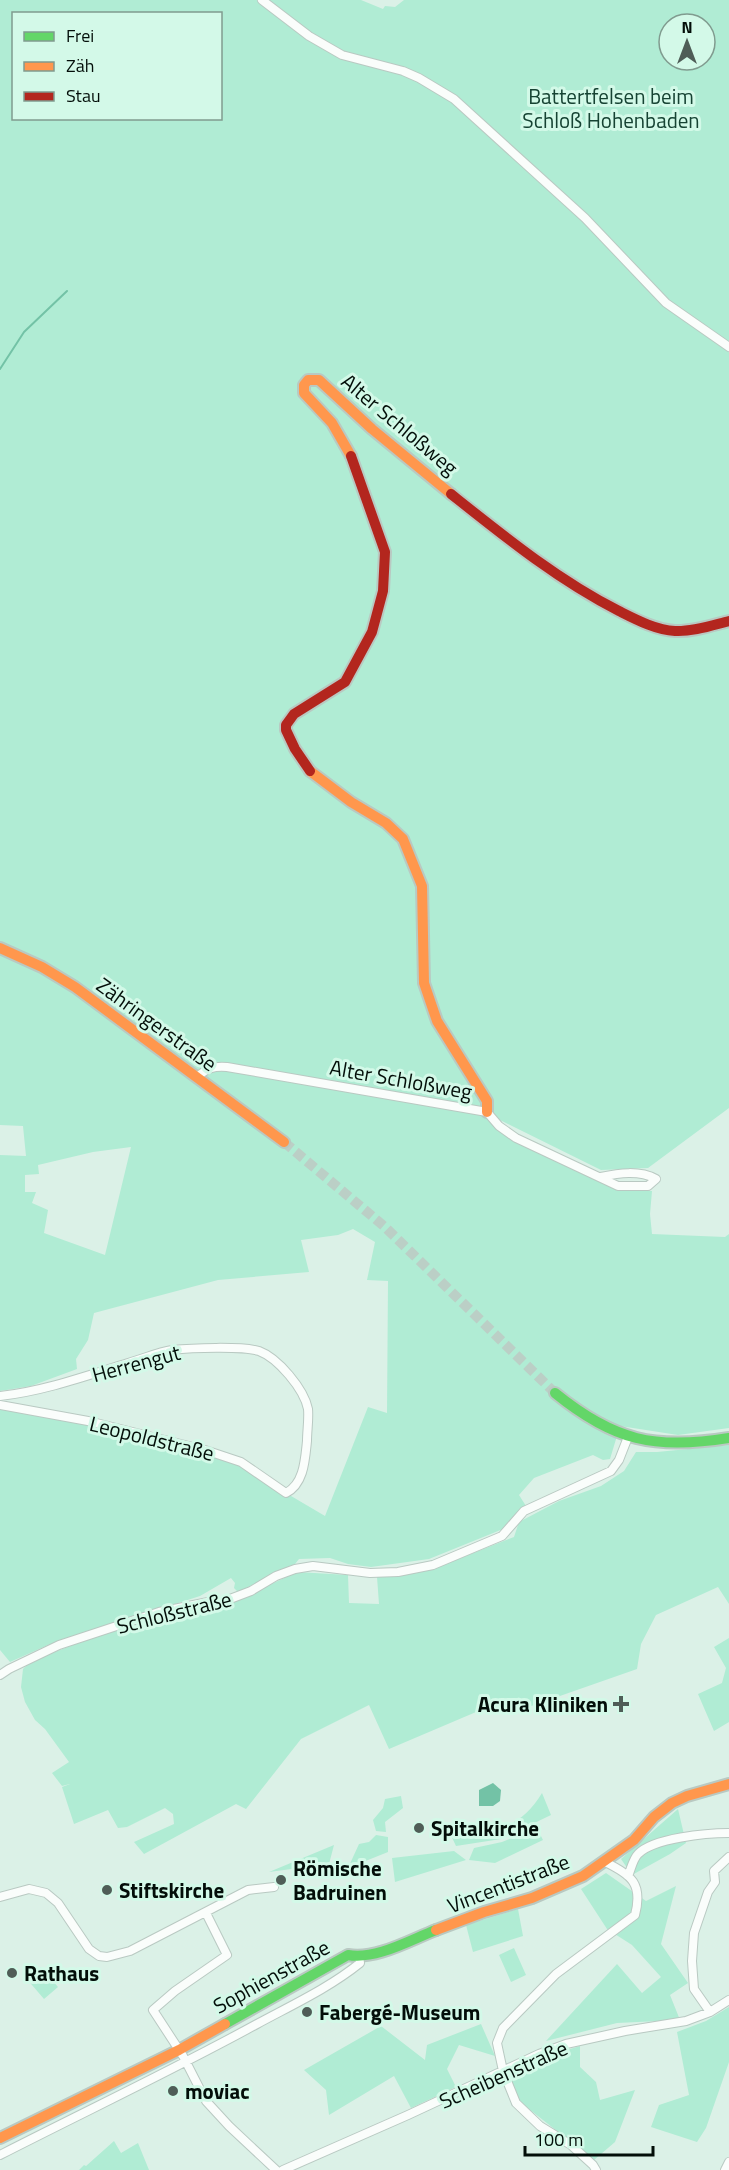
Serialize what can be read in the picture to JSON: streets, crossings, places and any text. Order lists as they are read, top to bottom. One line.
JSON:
{"streets":{"street":["Alter Schloßweg","Zähringerstraße","Herrengut","Leopoldstraße","Schloßstraße","Vincentistraße","Sophienstraße","Scheibenstraße"]},"crossings":[["Alter Schloßweg","Zähringerstraße"],["Herrengut","Leopoldstraße"],["Vincentistraße","Sophienstraße"]],"parks":["Battertfelsen beim Schloß Hohenbaden"],"places":{"health":["Acura Kliniken"],"other":["Spitalkirche","Römische Badruinen","Stiftskirche","Rathaus","Fabergé-Museum","moviac"]},"legend":["Frei","Zäh","Stau"],"scale_bar":"100 m","north":"top"}
